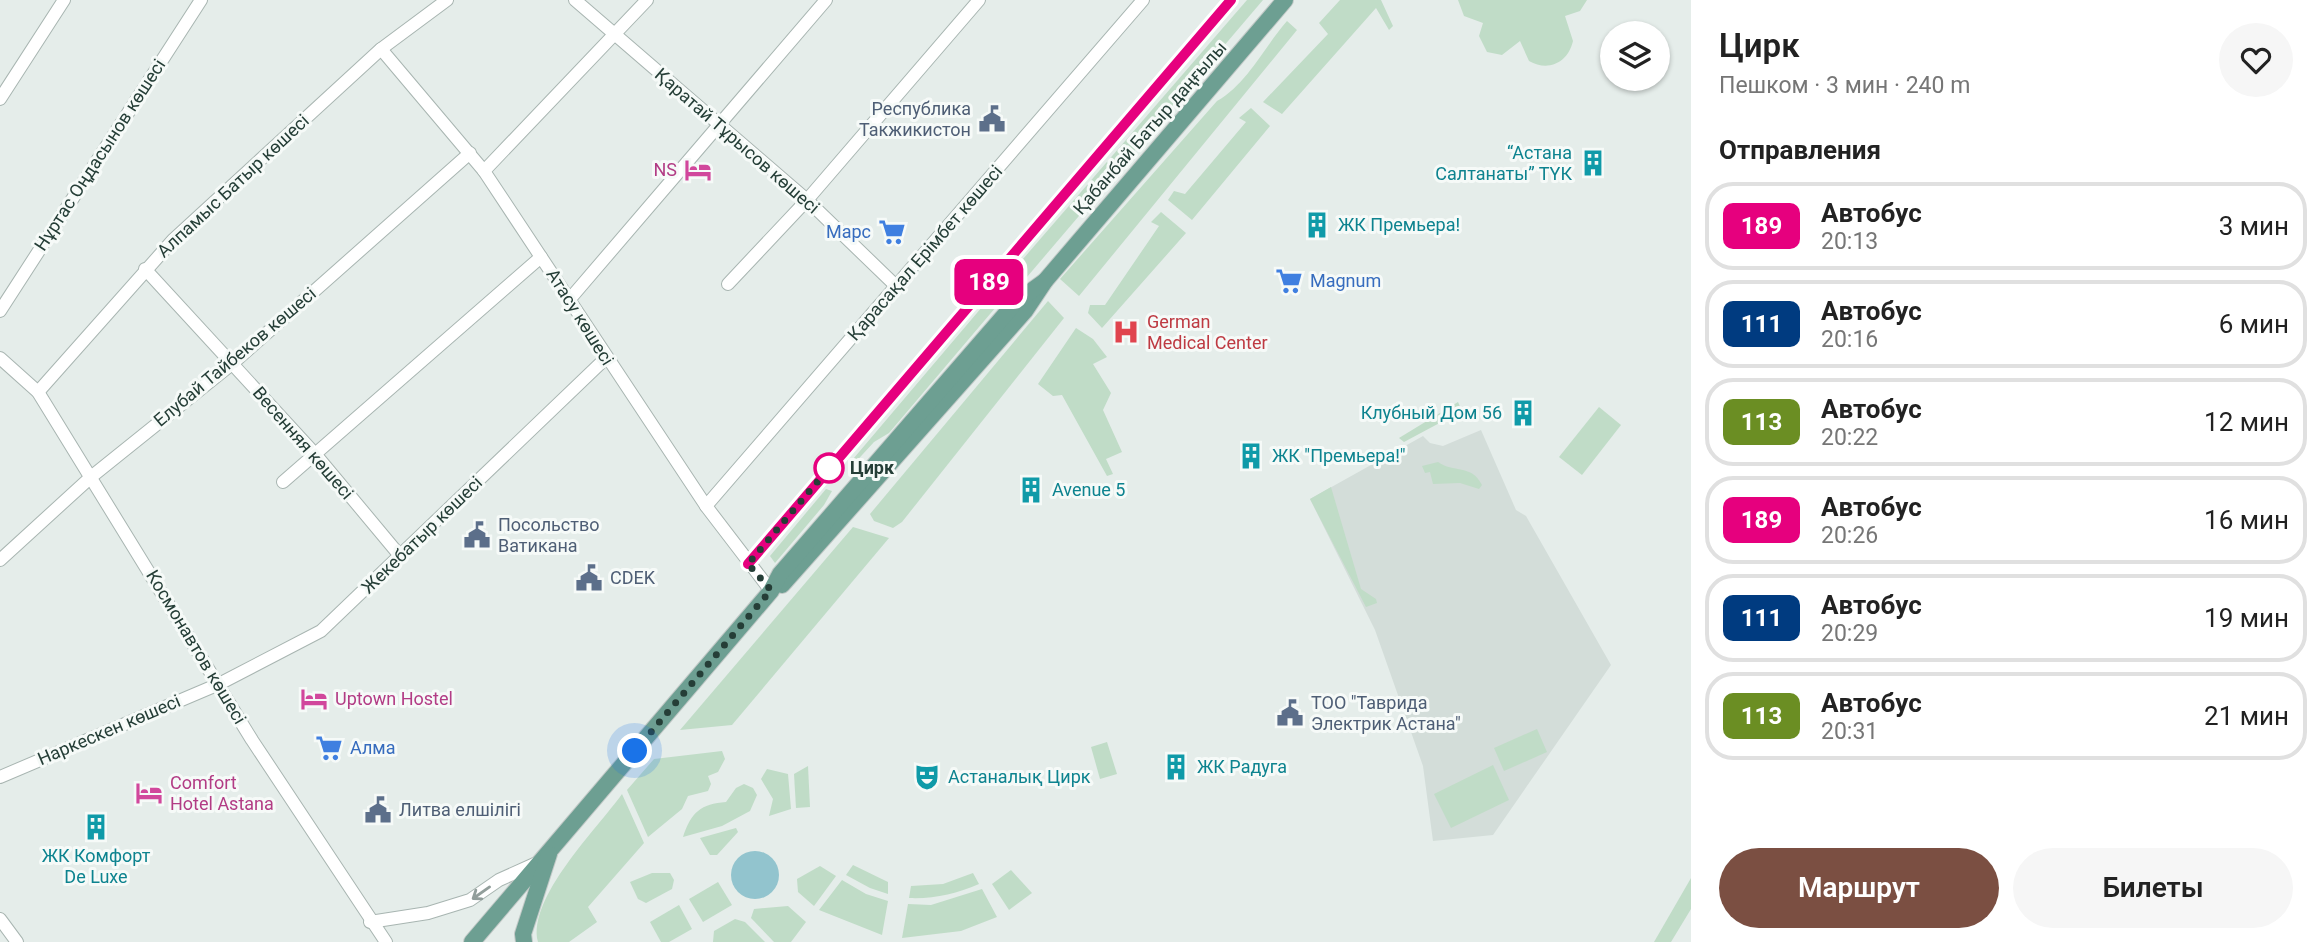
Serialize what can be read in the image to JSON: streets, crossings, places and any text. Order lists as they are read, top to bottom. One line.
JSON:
{"streets":{"main road":["Қабанбай Батыр даңғылы"],"street":["Қаратай Тұрысов көшесі","Нұртас Оңдасынов көшесі","Алпамыс Батыр көшесі","Қарасақал Ерімбет көшесі","Атасу көшесі","Елубай Тайбеков көшесі","Весенняя көшесі","Жекебатыр көшесі","Космонавтов көшесі","Наркескен көшесі"]},"crossings":[["Қабанбай Батыр даңғылы","Атасу көшесі"],["Қаратай Тұрысов көшесі","Қарасақал Ерімбет көшесі"],["Алпамыс Батыр көшесі","Атасу көшесі"],["Алпамыс Батыр көшесі","Весенняя көшесі"],["Алпамыс Батыр көшесі","Космонавтов көшесі"],["Қарасақал Ерімбет көшесі","Атасу көшесі"],["Атасу көшесі","Елубай Тайбеков көшесі"],["Атасу көшесі","Жекебатыр көшесі"],["Елубай Тайбеков көшесі","Весенняя көшесі"],["Елубай Тайбеков көшесі","Космонавтов көшесі"],["Весенняя көшесі","Жекебатыр көшесі"],["Жекебатыр көшесі","Космонавтов көшесі"],["Жекебатыр көшесі","Наркескен көшесі"],["Космонавтов көшесі","Наркескен көшесі"]],"places":{"public building":["Республика Такжикистон","Посольство Ватикана","CDEK","ТОО \"Таврида Электрик Астана\"","Литва елшілігі"],"building":["“Астана Салтанаты” ТҮК","ЖК Премьера!","Клубный Дом 56","ЖК \"Премьера!\"","Avenue 5","ЖК Радуга","ЖК Комфорт De Luxe"],"hotel":["NS","Uptown Hostel","Comfort Hotel Astana"],"supermarket":["Марс","Magnum","Алма"],"hospital":["German Medical Center"],"other":["Цирк"],"theatre":["Астаналық Цирк"]},"lines":["bus line 189"],"page":{"on_map":"189","heading":[["Цирк","Пешком · 3 мин · 240 m"],"Отправления"],"list":[{"mark":"189","name":"Автобус","note":"20:13","value":"3 мин"},{"mark":"111","name":"Автобус","note":"20:16","value":"6 мин"},{"mark":"113","name":"Автобус","note":"20:22","value":"12 мин"},{"mark":"189","name":"Автобус","note":"20:26","value":"16 мин"},{"mark":"111","name":"Автобус","note":"20:29","value":"19 мин"},{"mark":"113","name":"Автобус","note":"20:31","value":"21 мин"}],"buttons":["Маршрут","Билеты"]}}
